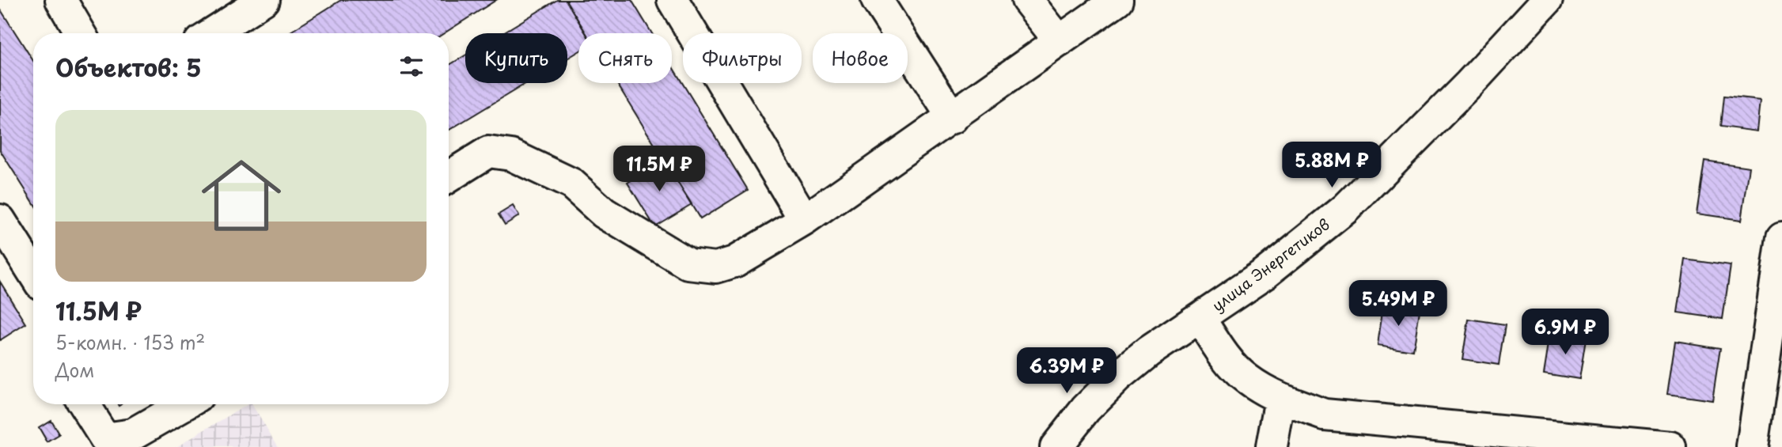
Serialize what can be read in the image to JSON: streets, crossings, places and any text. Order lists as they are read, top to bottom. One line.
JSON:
{"streets":{"street":["улица Энергетиков"]},"page":{"chip":["Купить","Снять","Фильтры","Новое"],"heading":"Объектов: 5","list":[{"name":"11.5M ₽","note":"5-комн. · 153 m² · Дом"}],"price":["5.88M ₽","11.5M ₽","5.49M ₽","6.9M ₽","6.39M ₽"]}}
